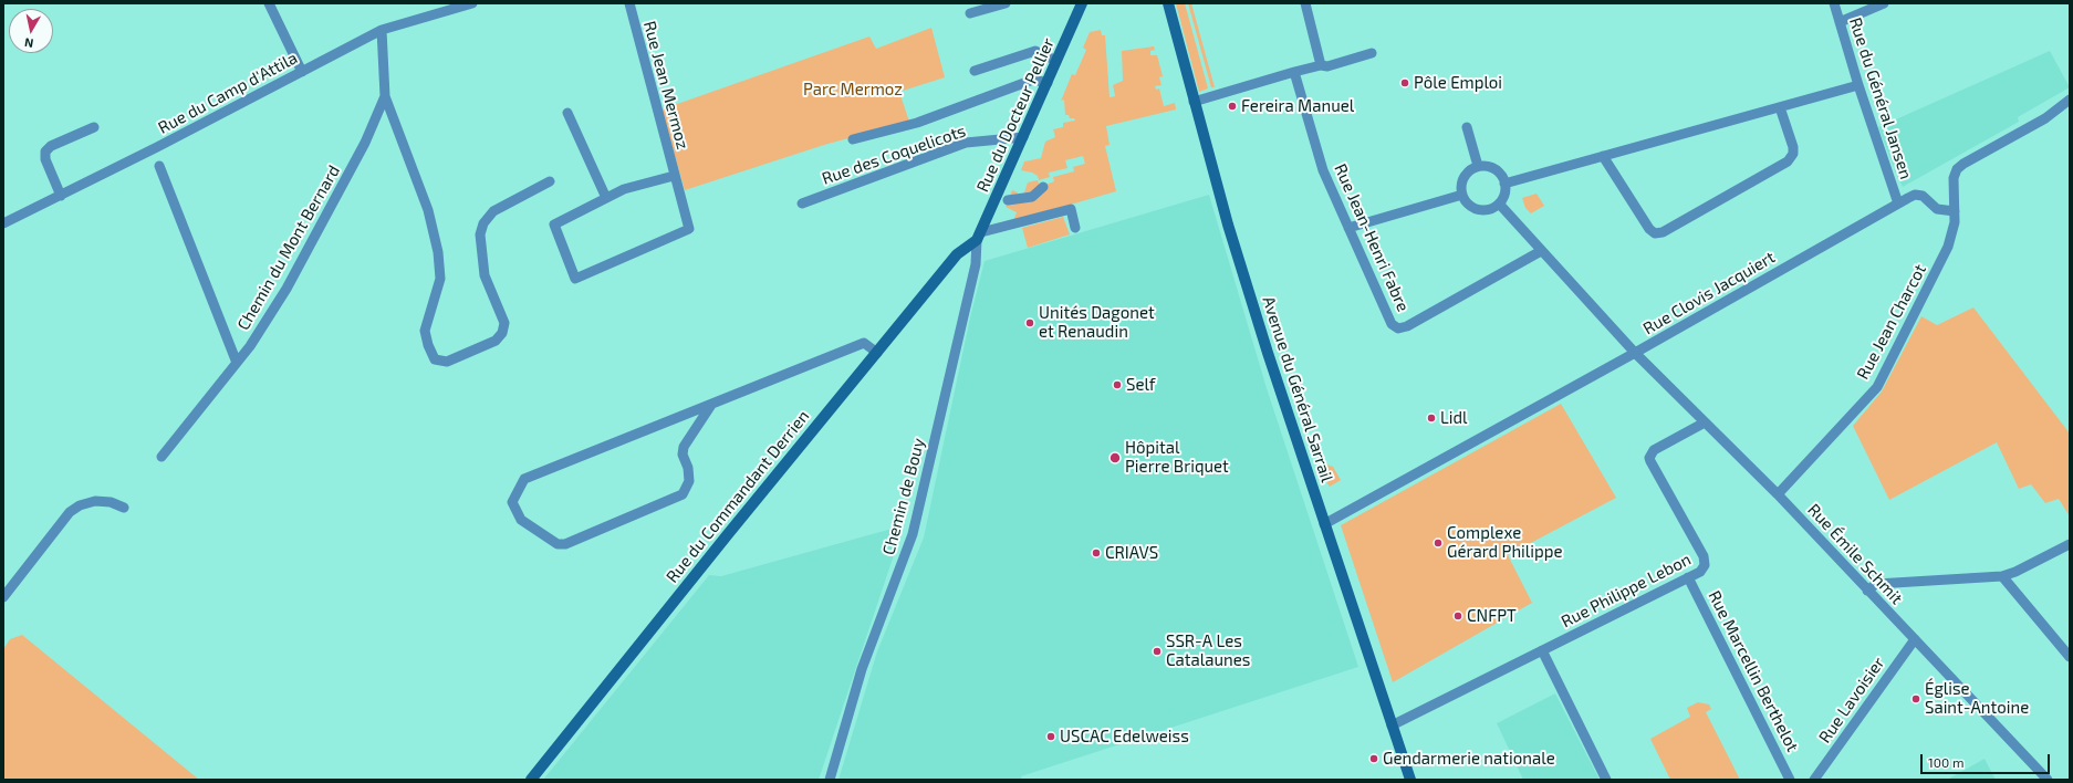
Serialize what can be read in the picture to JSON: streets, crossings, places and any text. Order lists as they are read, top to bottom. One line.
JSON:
{"streets":{"main road":["Rue du Docteur Pellier","Avenue du Général Sarrail","Rue du Commandant Derrien"],"street":["Rue Jean Mermoz","Rue du Camp d'Attila","Rue du Général Jansen","Rue des Coquelicots","Rue Jean-Henri Fabre","Chemin du Mont Bernard","Rue Clovis Jacquiert","Rue Jean Charcot","Chemin de Bouy","Rue Émile Schmit","Rue Philippe Lebon","Rue Marcellin Berthelot","Rue Lavoisier"]},"crossings":[["Rue du Camp d'Attila","Chemin du Mont Bernard"],["Rue du Général Jansen","Rue Clovis Jacquiert"],["Rue du Docteur Pellier","Rue des Coquelicots"],["Rue du Docteur Pellier","Rue du Commandant Derrien"],["Rue du Docteur Pellier","Chemin de Bouy"],["Rue Clovis Jacquiert","Rue Jean Charcot"],["Rue Clovis Jacquiert","Avenue du Général Sarrail"],["Rue Clovis Jacquiert","Rue Émile Schmit"],["Rue Jean Charcot","Rue Émile Schmit"],["Avenue du Général Sarrail","Rue Philippe Lebon"],["Rue du Commandant Derrien","Chemin de Bouy"],["Rue Émile Schmit","Rue Philippe Lebon"],["Rue Émile Schmit","Rue Lavoisier"],["Rue Philippe Lebon","Rue Marcellin Berthelot"]],"parks":["Parc Mermoz"],"places":["Pôle Emploi","Fereira Manuel","Unités Dagonet et Renaudin","Self","Lidl","Hôpital Pierre Briquet","Complexe Gérard Philippe","CRIAVS","CNFPT","SSR-A Les Catalaunes","Église Saint-Antoine","USCAC Edelweiss","Gendarmerie nationale"],"scale_bar":"100 m","north":"bottom"}
